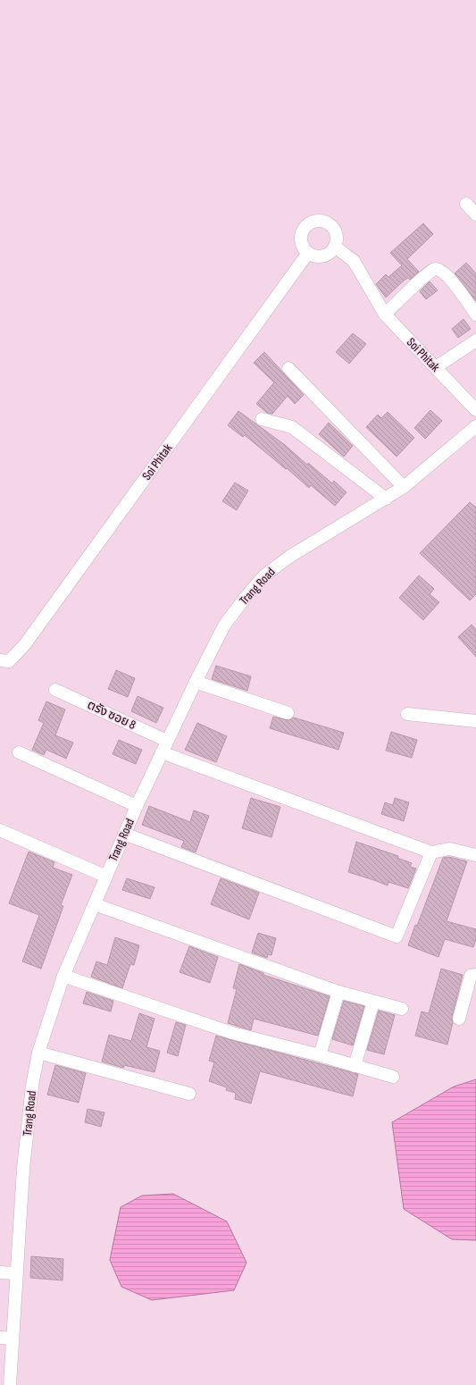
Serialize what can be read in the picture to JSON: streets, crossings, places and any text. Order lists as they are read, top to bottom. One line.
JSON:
{"streets":{"street":["Soi Phitak","Trang Road","ตรัง ซอย 8"]},"crossings":[["Trang Road","ตรัง ซอย 8"]]}
